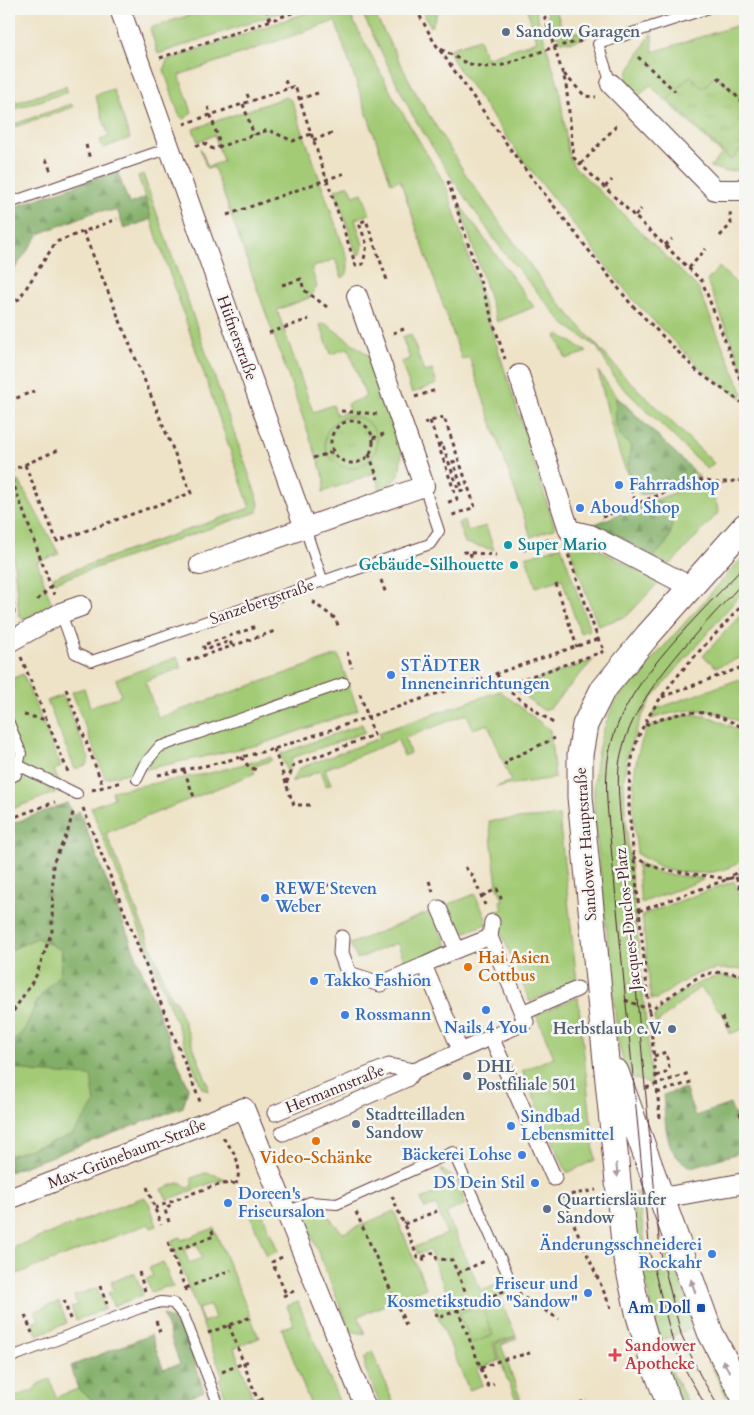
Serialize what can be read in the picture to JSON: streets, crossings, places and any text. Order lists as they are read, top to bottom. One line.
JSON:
{"streets":{"street":["Hüfnerstraße","Sanzebergstraße","Sandower Hauptstraße","Hermannstraße","Max-Grünebaum-Straße"],"path":["Jacques-Duclos-Platz"]},"places":{"other":["Sandow Garagen","Fahrradshop","Aboud Shop","Super Mario","Gebäude-Silhouette","STÄDTER Inneneinrichtungen","REWE Steven Weber","Hai Asien Cottbus","Takko Fashion","Nails 4 You","Rossmann","Herbstlaub e.V.","DHL Postfiliale 501","Stadtteilladen Sandow","Sindbad Lebensmittel","Video-Schänke","Bäckerei Lohse","DS Dein Stil","Doreen's Friseursalon","Quartiersläufer Sandow","Änderungsschneiderei Rockahr","Friseur und Kosmetikstudio \"Sandow\""],"transit":["Am Doll"],"health":["Sandower Apotheke"]}}
